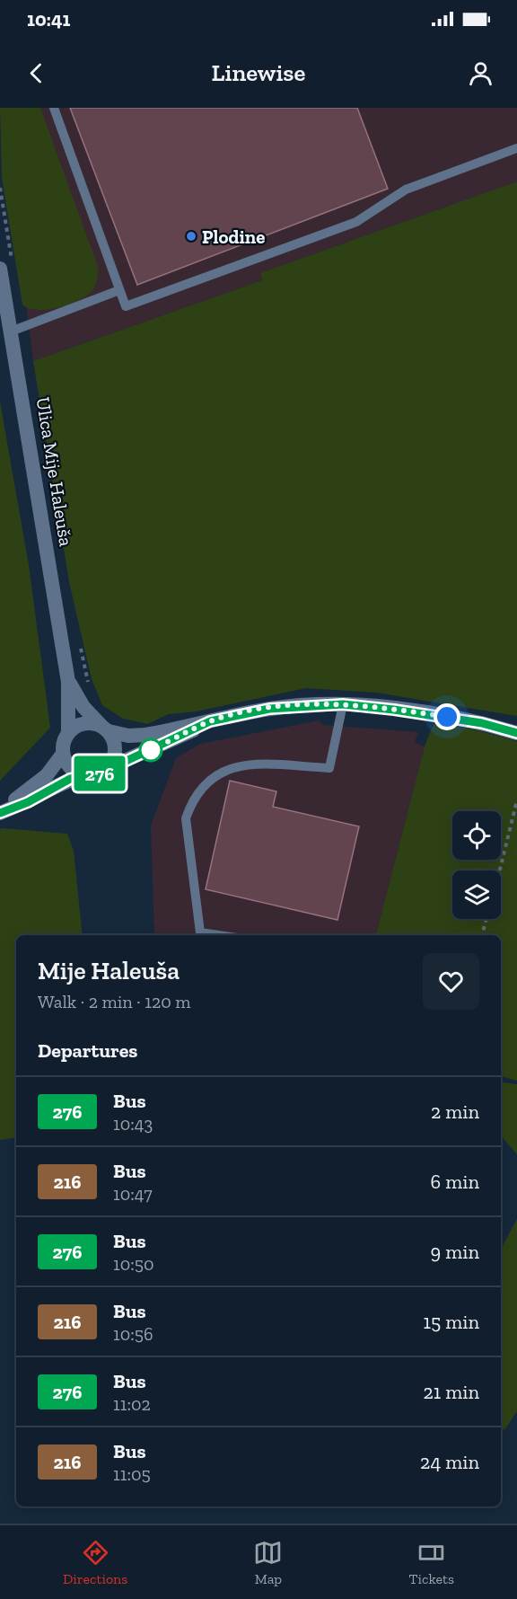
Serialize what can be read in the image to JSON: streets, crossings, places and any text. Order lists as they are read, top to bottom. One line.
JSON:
{"streets":{"main road":["Ulica Mije Haleuša"]},"places":["Plodine"],"lines":["bus line 276"],"page":{"status":"10:41","header":"Linewise","on_map":"276","heading":[["Mije Haleuša","Walk · 2 min · 120 m"],"Departures"],"list":[{"mark":"276","name":"Bus","note":"10:43","value":"2 min"},{"mark":"216","name":"Bus","note":"10:47","value":"6 min"},{"mark":"276","name":"Bus","note":"10:50","value":"9 min"},{"mark":"216","name":"Bus","note":"10:56","value":"15 min"},{"mark":"276","name":"Bus","note":"11:02","value":"21 min"},{"mark":"216","name":"Bus","note":"11:05","value":"24 min"}],"tabs":["Directions","Map","Tickets"]}}
